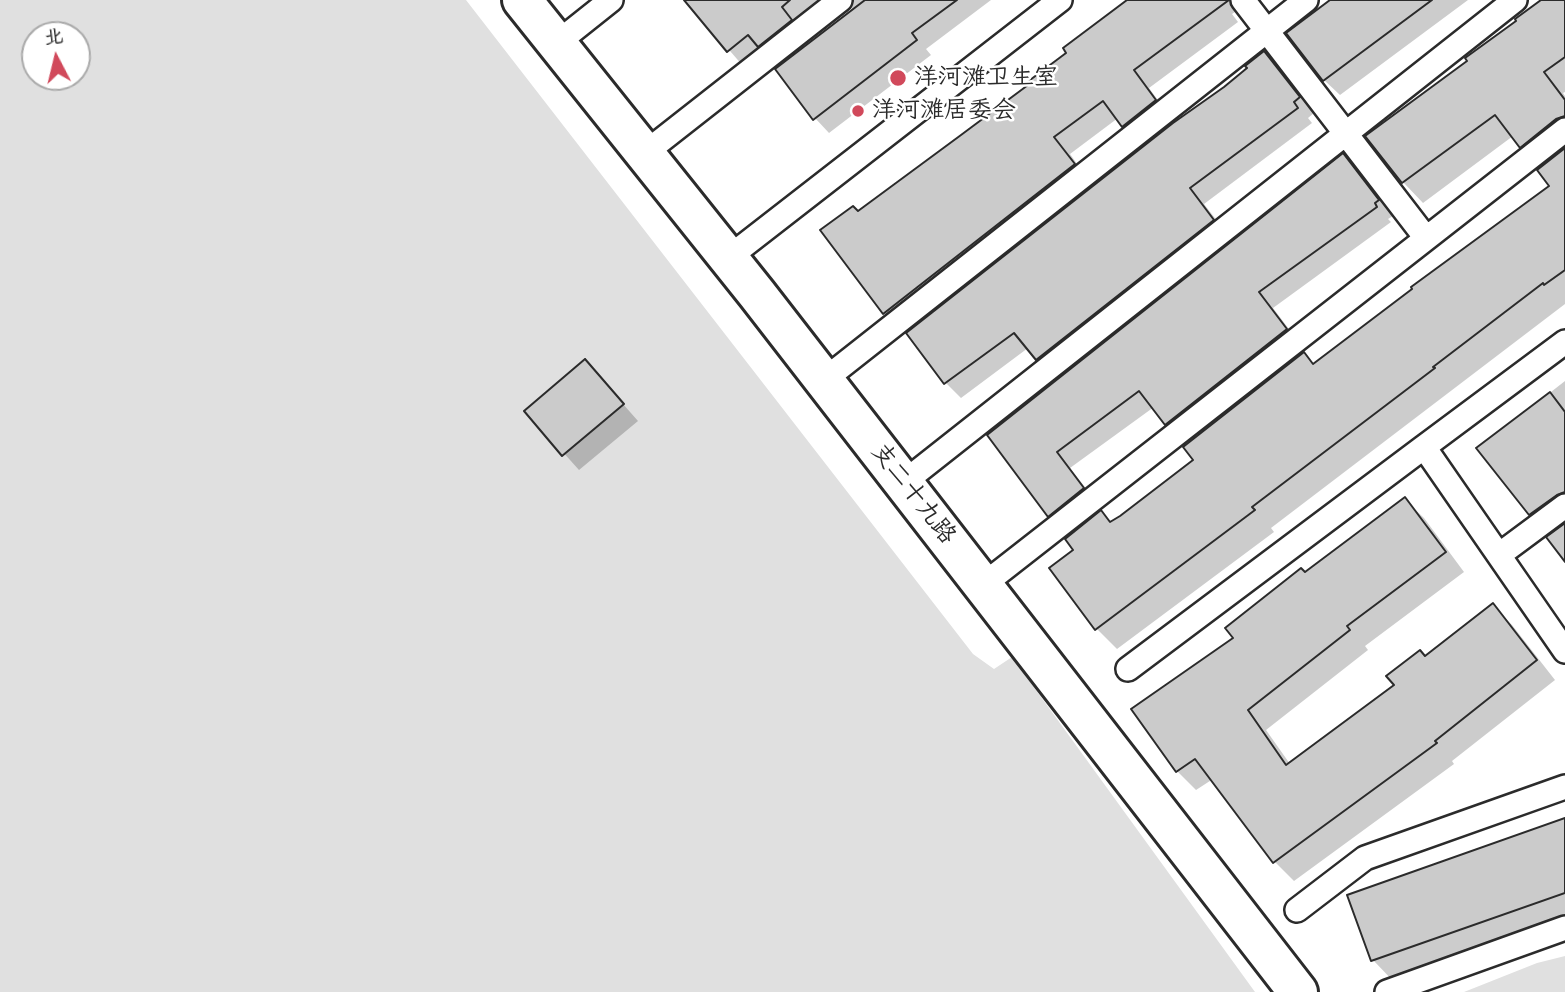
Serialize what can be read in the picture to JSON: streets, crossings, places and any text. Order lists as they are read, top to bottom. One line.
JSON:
{"streets":{"street":["支二十九路"]},"places":["洋河滩卫生室","洋河滩居委会"],"north":"top"}
